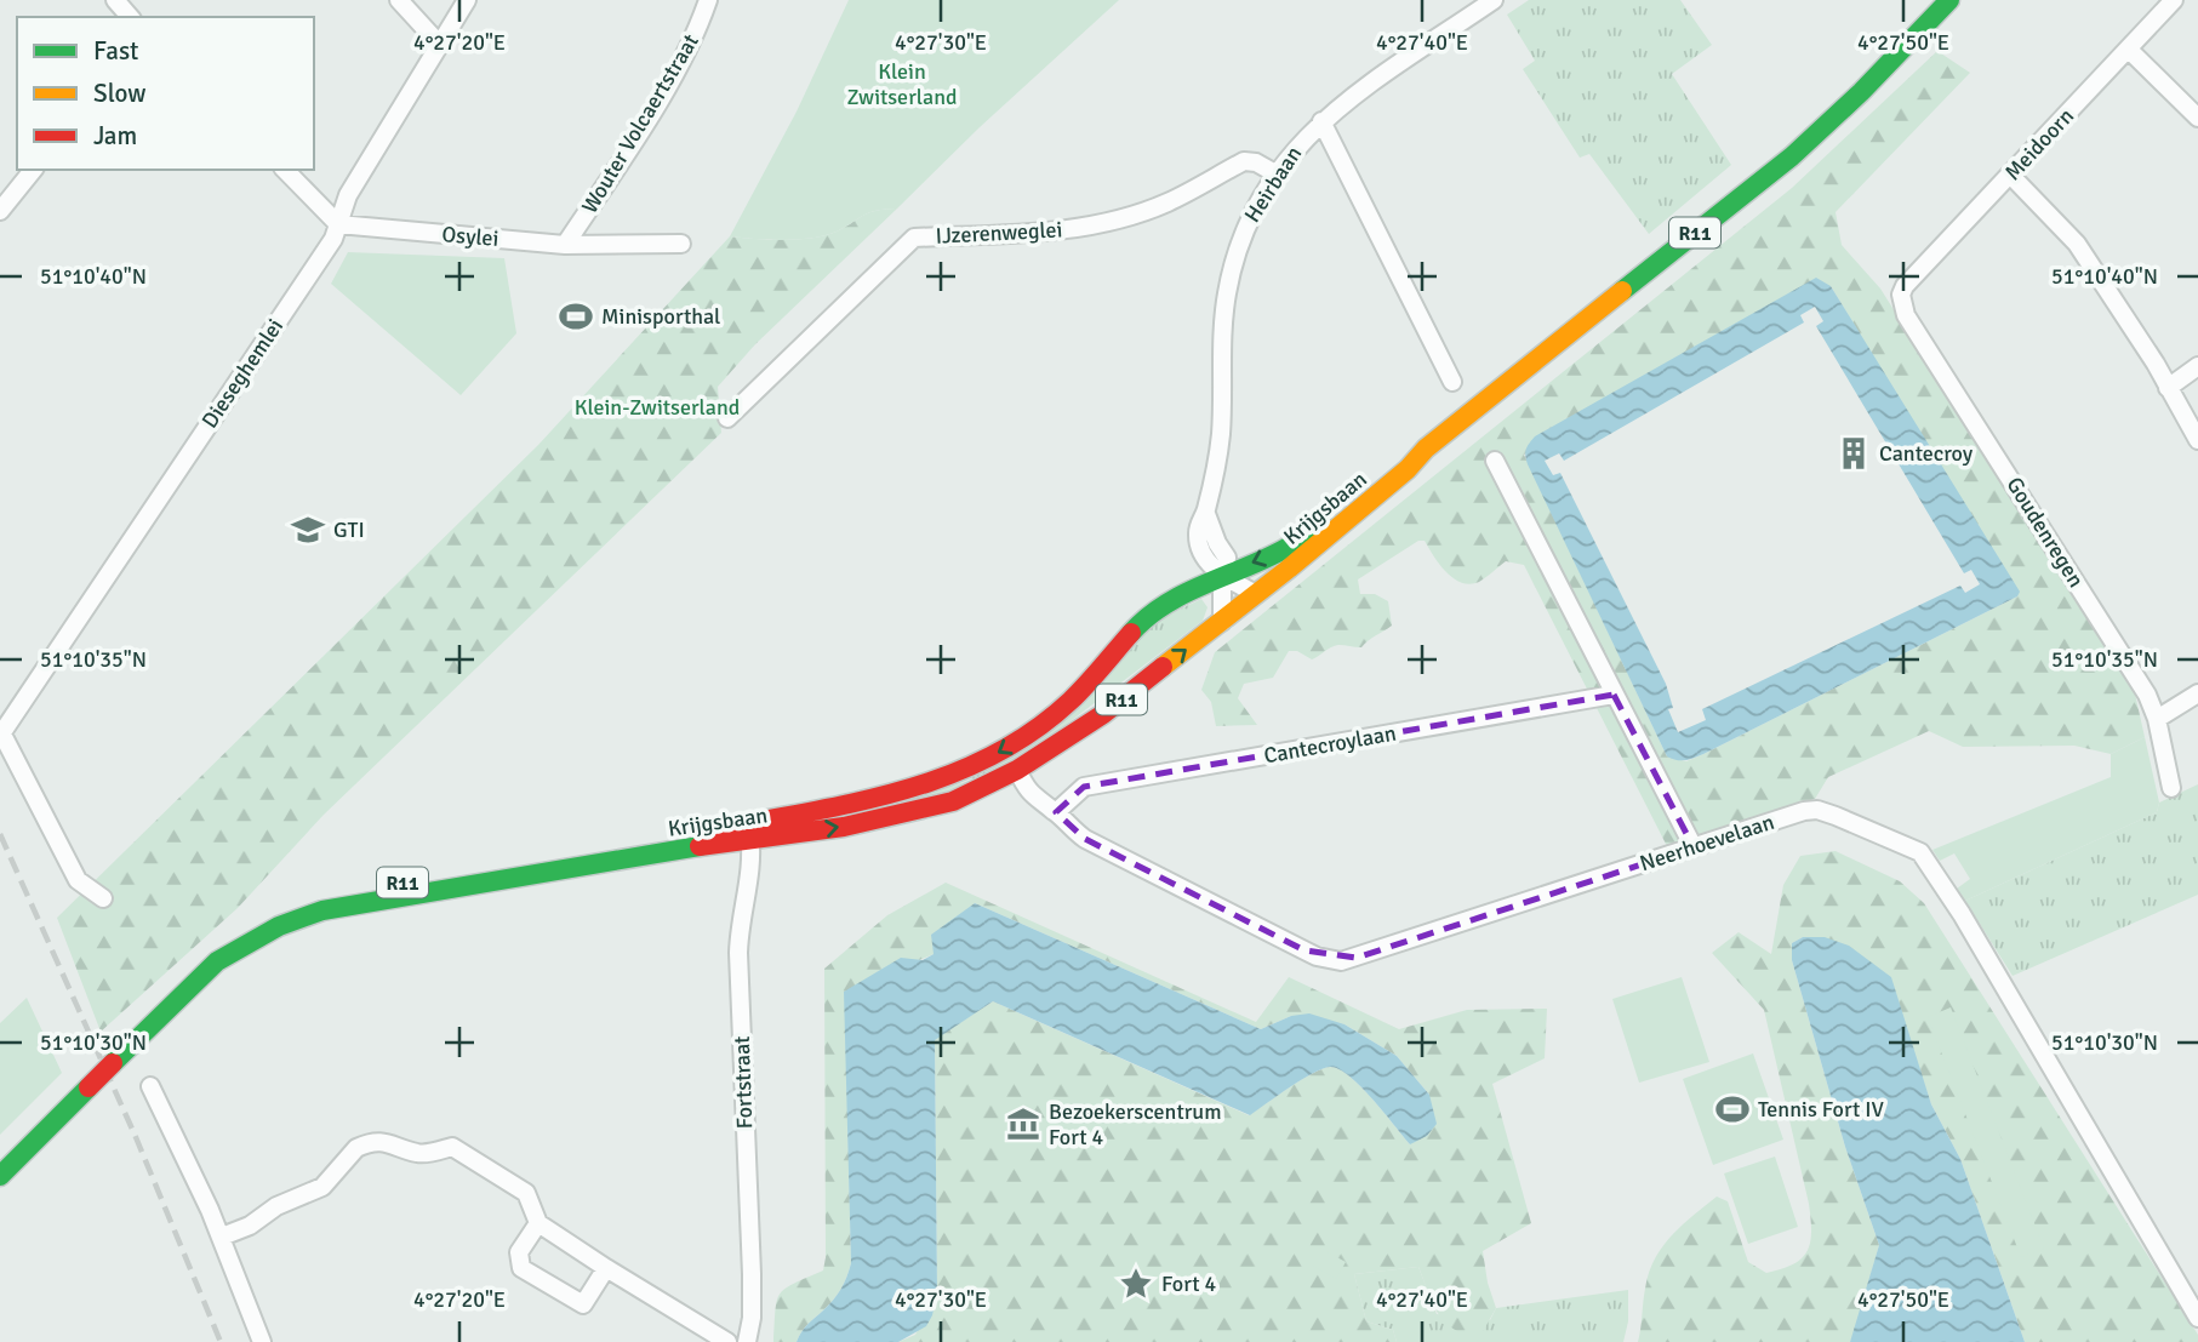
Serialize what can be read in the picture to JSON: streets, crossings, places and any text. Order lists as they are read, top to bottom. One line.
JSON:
{"streets":{"main road":["R11","Krijgsbaan"],"street":["Wouter Volcaertstraat","Meidoorn","Heirbaan","IJzerenweglei","Osylei","Dieseghemlei","Goudenregen","Cantecroylaan","Neerhoevelaan","Fortstraat"]},"crossings":[["Wouter Volcaertstraat","Osylei"],["Meidoorn","Goudenregen"],["Heirbaan","IJzerenweglei"],["Heirbaan","Krijgsbaan"],["Osylei","Dieseghemlei"],["Krijgsbaan","Neerhoevelaan"],["Krijgsbaan","Fortstraat"],["Cantecroylaan","Neerhoevelaan"]],"parks":["Klein Zwitserland","Klein-Zwitserland"],"places":{"sports":["Minisporthal","Tennis Fort IV"],"building":["Cantecroy"],"school or university":["GTI"],"museum":["Bezoekerscentrum Fort 4"],"place":["Fort 4"]},"legend":["Fast","Slow","Jam"],"coordinates":["4°27'20\"E","4°27'30\"E","4°27'40\"E","4°27'50\"E","51°10'40\"N","51°10'35\"N","51°10'30\"N"]}
